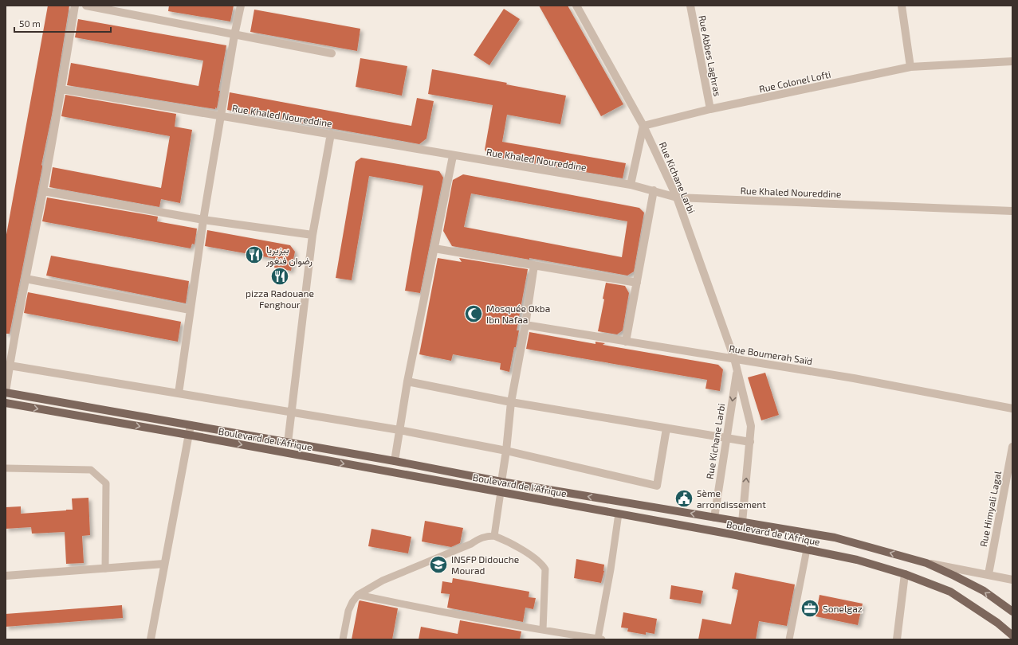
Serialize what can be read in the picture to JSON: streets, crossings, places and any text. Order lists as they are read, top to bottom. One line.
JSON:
{"streets":{"main road":["Boulevard de l'Afrique"],"street":["Rue Abbes Laghras","Rue Colonel Lofti","Rue Khaled Noureddine","Rue Kichane Larbi","Rue Boumerah Saïd","Rue Himyali Lagal"]},"crossings":[["Rue Abbes Laghras","Rue Colonel Lofti"],["Rue Colonel Lofti","Rue Kichane Larbi"],["Rue Khaled Noureddine","Rue Kichane Larbi"],["Rue Kichane Larbi","Rue Boumerah Saïd"],["Rue Kichane Larbi","Boulevard de l'Afrique"]],"places":{"restaurant":["بيزيريا رضوان فنغور","pizza Radouane Fenghour"],"mosque":["Mosquée Okba Ibn Nafaa"],"public building":["5ème arrondissement"],"school or university":["INSFP Didouche Mourad"],"office":["Sonelgaz"]},"scale_bar":"50 m"}
